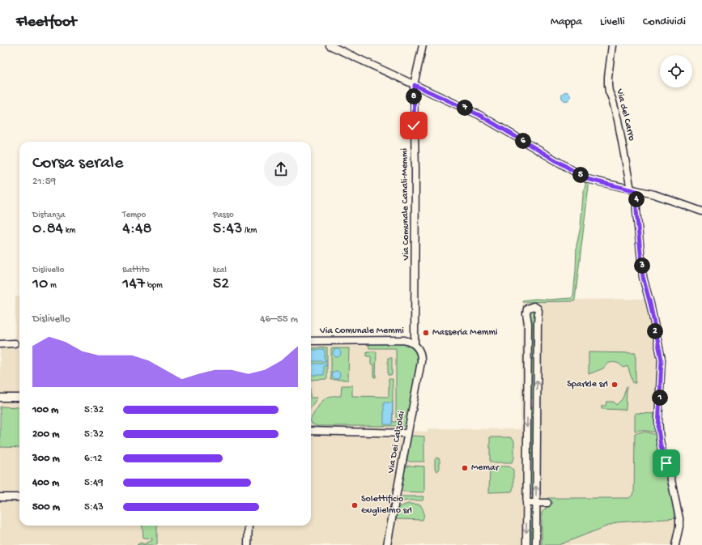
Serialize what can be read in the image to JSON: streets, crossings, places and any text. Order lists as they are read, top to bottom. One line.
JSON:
{"streets":{"street":["Via del Carro","Via Comunale Canali-Memmi","Via Comunale Memmi","Via Dei Calzolai"]},"crossings":[["Via Comunale Canali-Memmi","Via Comunale Memmi"],["Via Comunale Canali-Memmi","Via Dei Calzolai"],["Via Comunale Memmi","Via Dei Calzolai"]],"places":["Masseria Memmi","Sparkle srl","Memar","Solettificio Guglielmo srl"],"page":{"header":"Fleetfoot","nav":["Mappa","Livelli","Condividi"],"pins":["8","7","6","5","4","3","2","1"],"heading":["Corsa serale","21:59"],"stats":[["Distanza","0.84 km"],["Tempo","4:48"],["Passo","5:43 /km"],["Dislivello","10 m"],["Battito","147 bpm"],["kcal","52"]],"chart":["Dislivello","46–55 m"],"list":[{"name":"100 m","note":"5:32"},{"name":"200 m","note":"5:32"},{"name":"300 m","note":"6:12"},{"name":"400 m","note":"5:49"},{"name":"500 m","note":"5:43"}]}}
